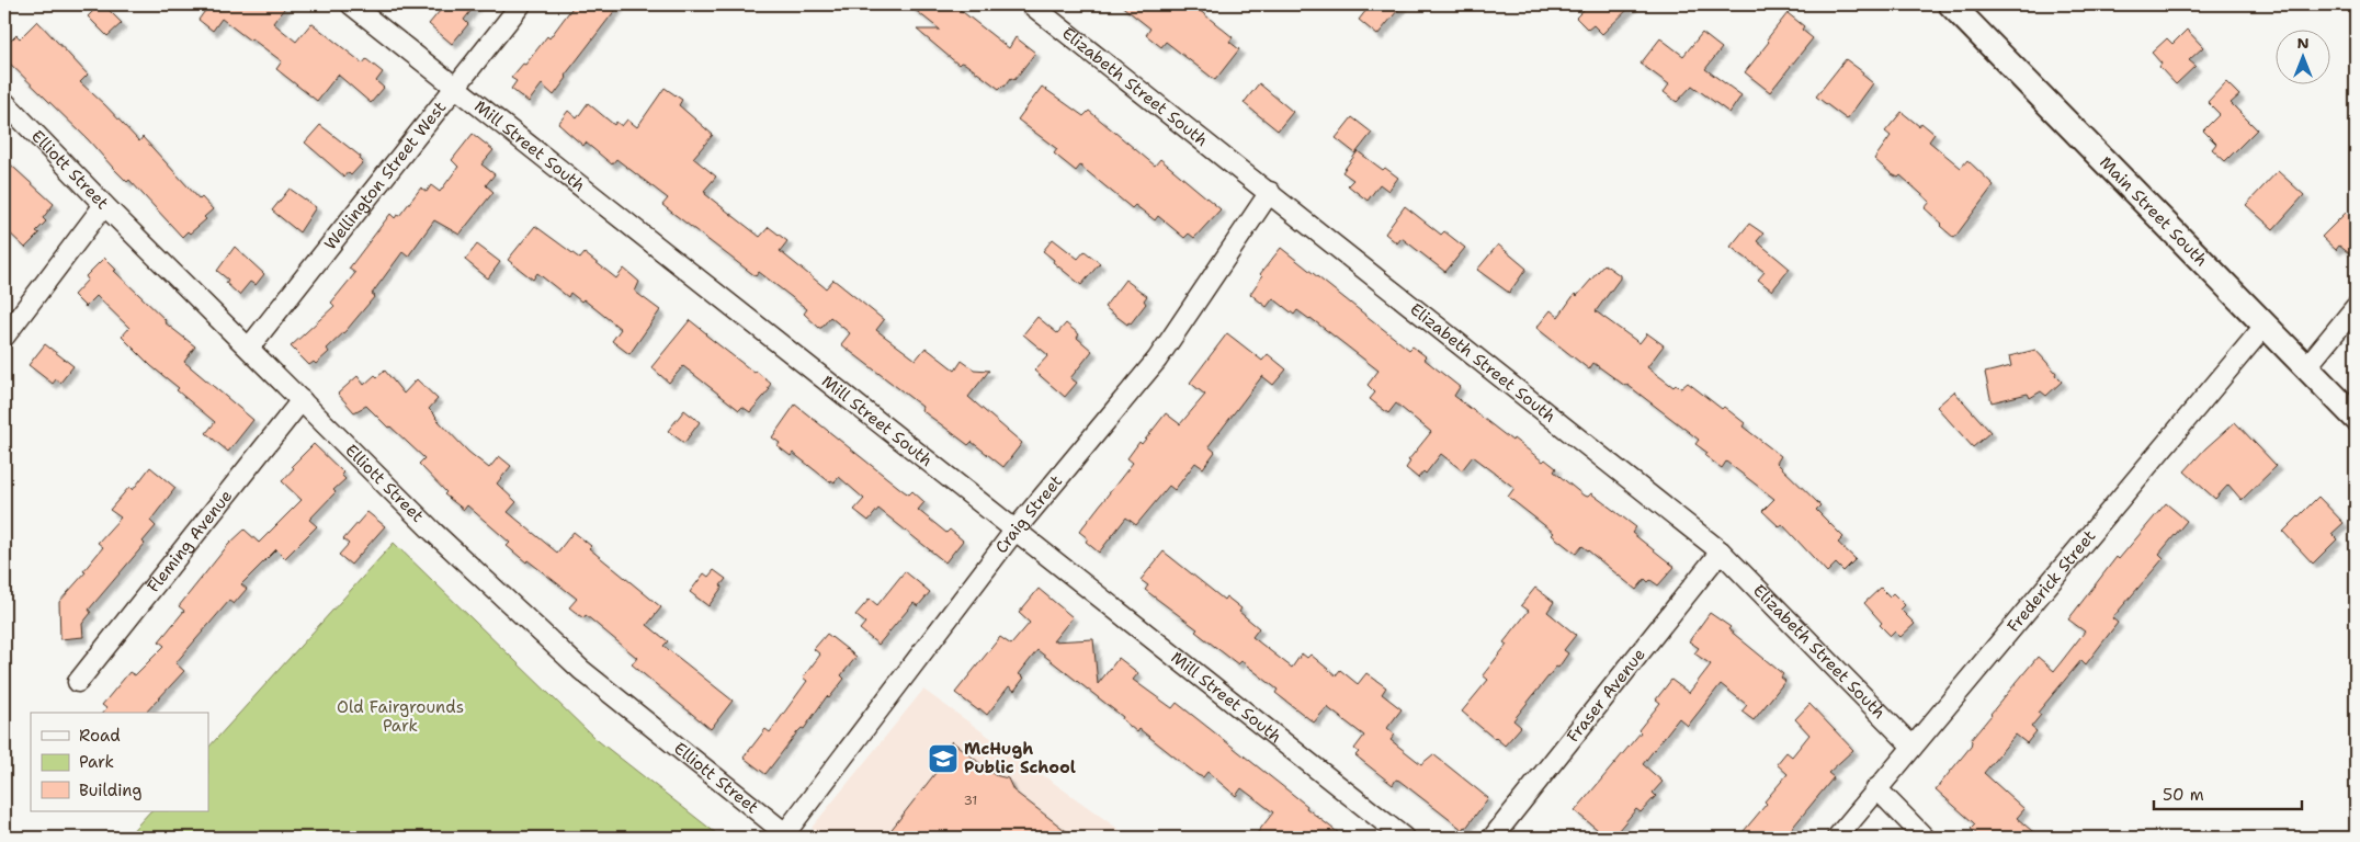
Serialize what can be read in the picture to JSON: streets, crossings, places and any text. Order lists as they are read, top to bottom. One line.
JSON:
{"streets":{"main road":["Main Street South"],"street":["Elizabeth Street South","Mill Street South","Elliott Street","Wellington Street West","Craig Street","Fleming Avenue","Frederick Street","Fraser Avenue"]},"crossings":[["Elizabeth Street South","Craig Street"],["Elizabeth Street South","Frederick Street"],["Elizabeth Street South","Fraser Avenue"],["Mill Street South","Wellington Street West"],["Mill Street South","Craig Street"],["Elliott Street","Wellington Street West"],["Elliott Street","Craig Street"],["Elliott Street","Fleming Avenue"],["Main Street South","Frederick Street"]],"parks":["Old Fairgrounds Park"],"places":{"school or university":["McHugh Public School"]},"house_numbers":["31"],"legend":["Road","Park","Building"],"scale_bar":"50 m","north":"top"}
